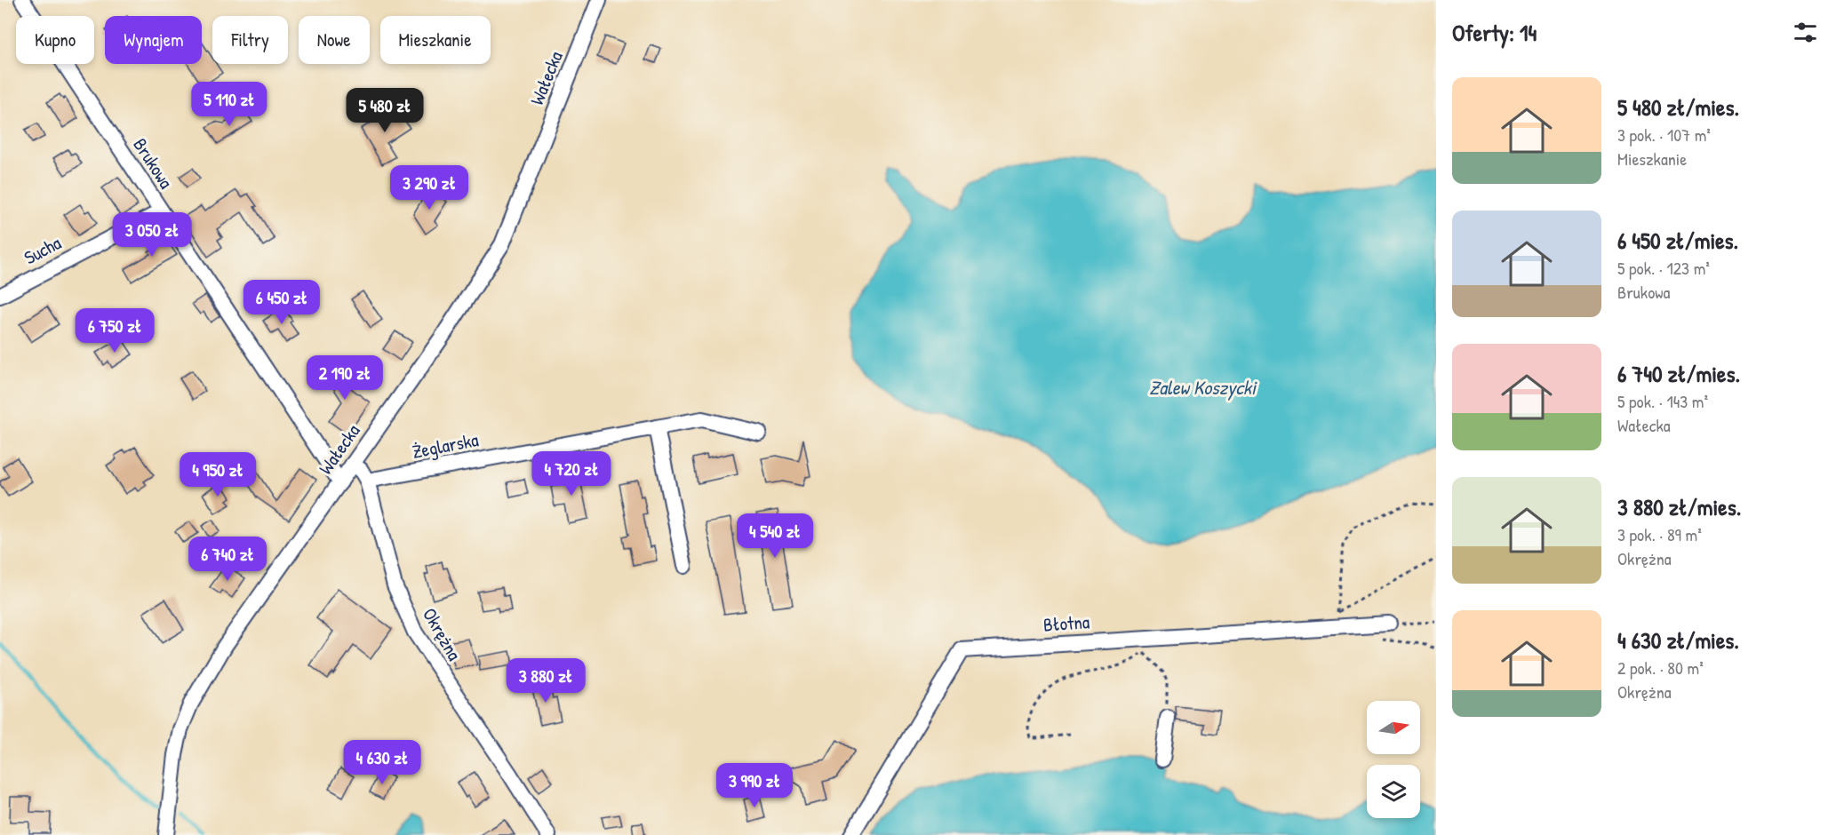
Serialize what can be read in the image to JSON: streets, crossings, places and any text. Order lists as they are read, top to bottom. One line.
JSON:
{"streets":{"street":["Wałecka","Brukowa","Sucha","Żeglarska","Błotna","Okrężna"]},"crossings":[["Wałecka","Brukowa"],["Wałecka","Okrężna"],["Brukowa","Sucha"],["Żeglarska","Okrężna"]],"water":["Zalew Koszycki"],"north":"right","page":{"heading":"Oferty: 14","chip":["Kupno","Wynajem","Filtry","Nowe","Mieszkanie"],"list":[{"name":"5 480 zł/mies.","note":"3 pok. · 107 m² · Mieszkanie"},{"name":"6 450 zł/mies.","note":"5 pok. · 123 m² · Brukowa"},{"name":"6 740 zł/mies.","note":"5 pok. · 143 m² · Wałecka"},{"name":"3 880 zł/mies.","note":"3 pok. · 89 m² · Okrężna"},{"name":"4 630 zł/mies.","note":"2 pok. · 80 m² · Okrężna"}],"price":["5 110 zł","5 480 zł","3 290 zł","3 050 zł","6 450 zł","6 750 zł","2 190 zł","4 720 zł","4 950 zł","4 540 zł","6 740 zł","3 880 zł","4 630 zł","3 990 zł"]}}
